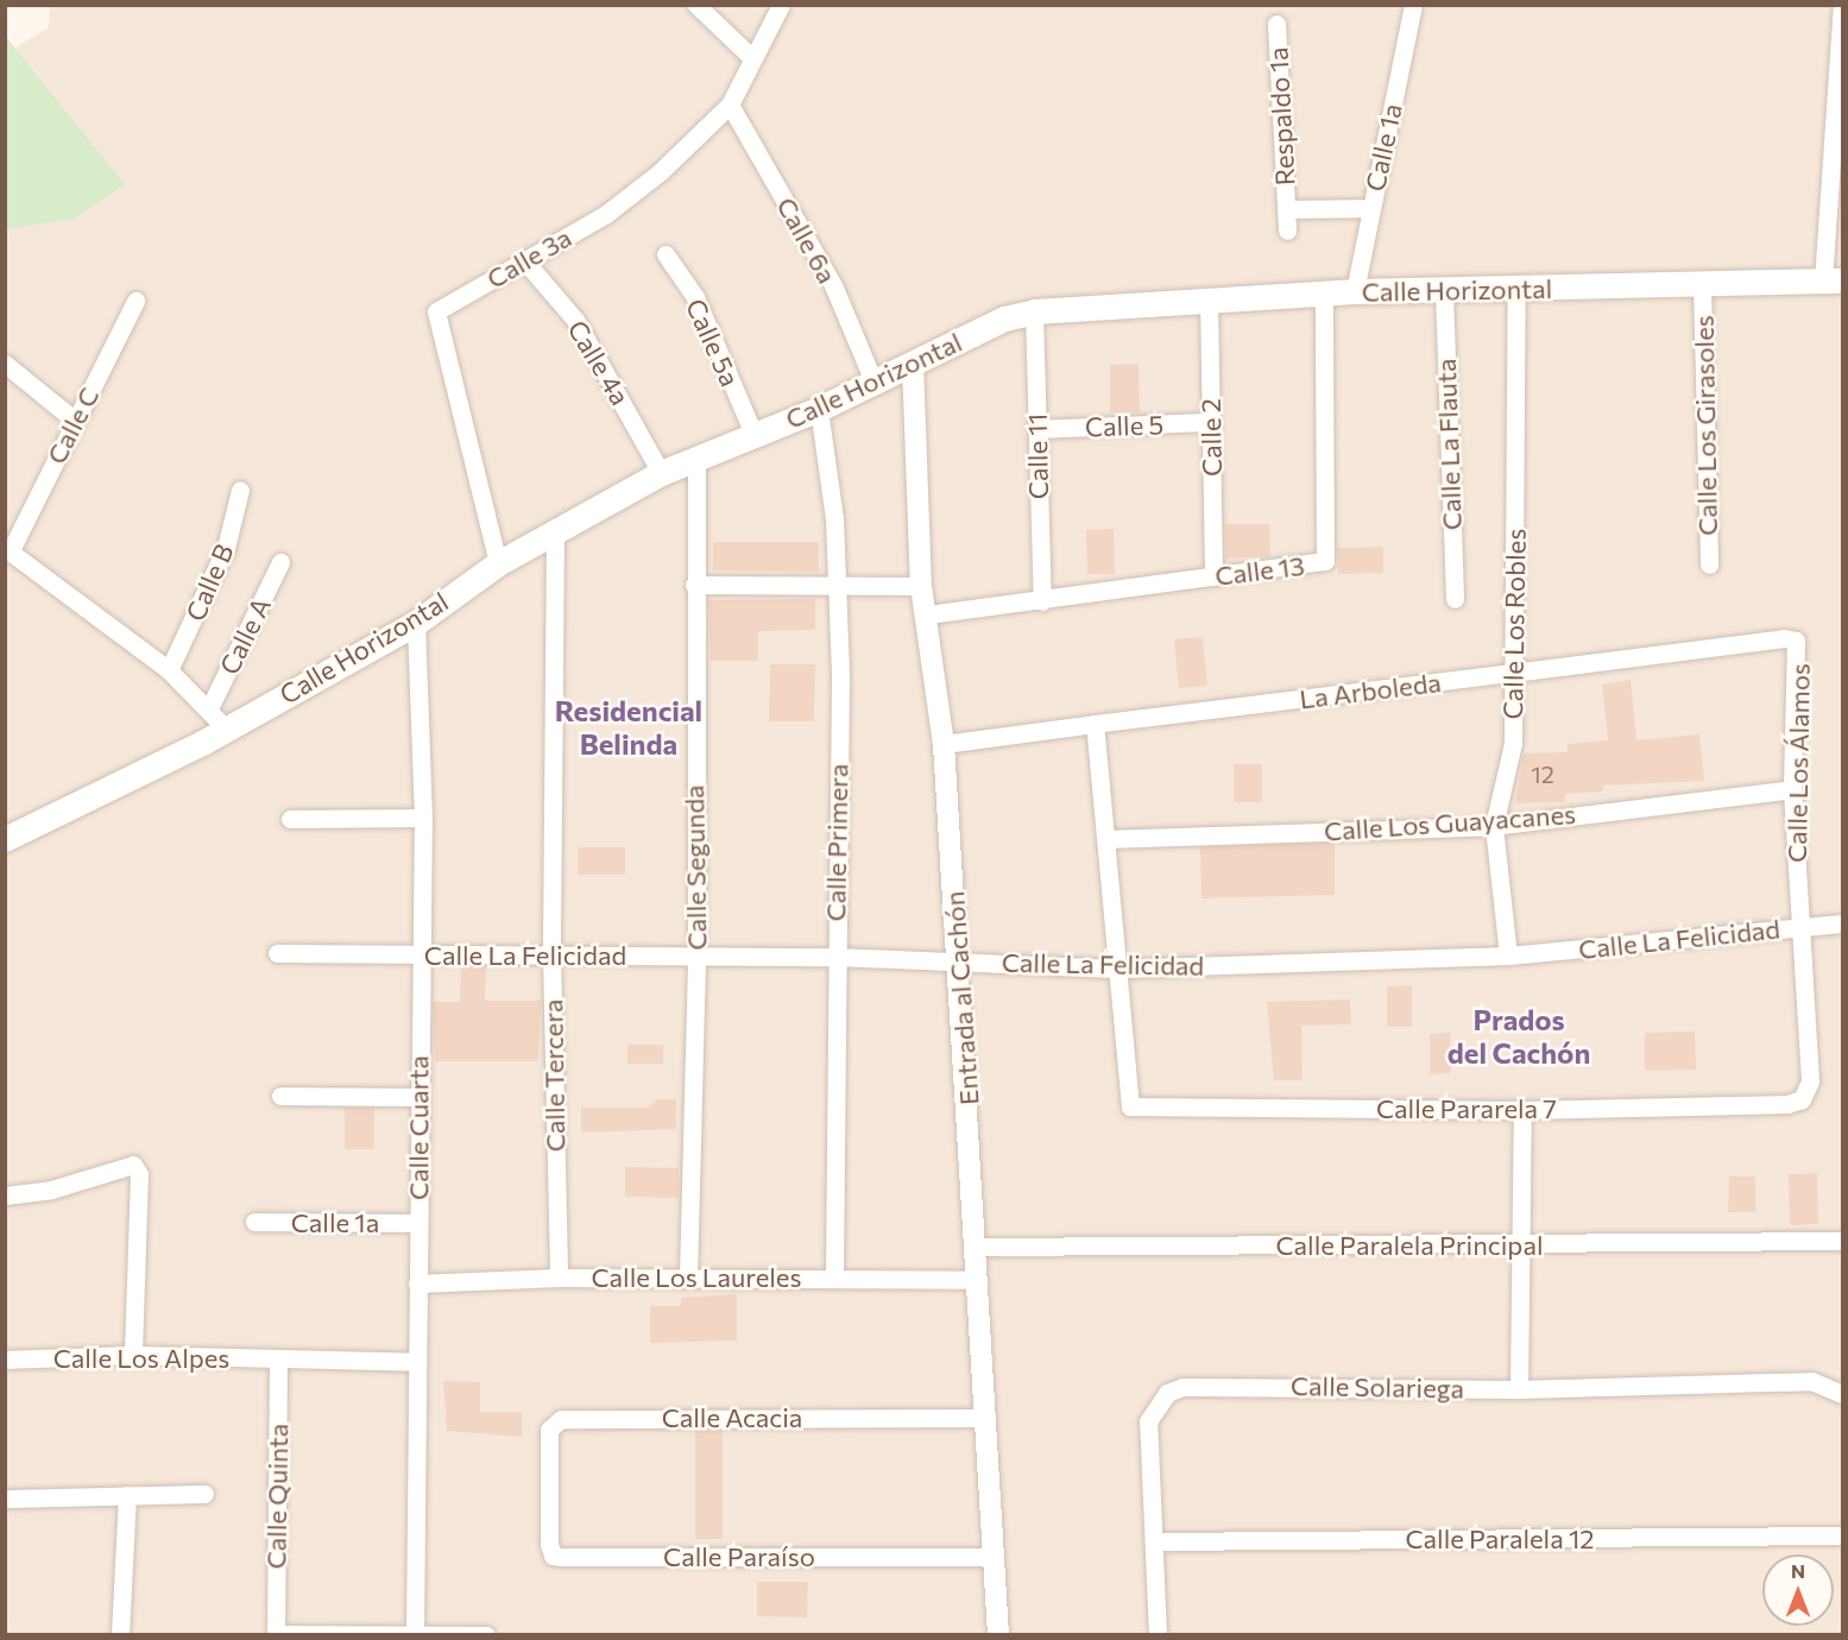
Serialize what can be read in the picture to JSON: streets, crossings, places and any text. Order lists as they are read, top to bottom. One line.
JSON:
{"streets":{"main road":["Calle Horizontal"],"street":["Respaldo 1a","Calle 1a","Calle 6a","Calle 3a","Calle 5a","Calle 4a","Calle C","Calle 5","Calle Los Girasoles","Calle 2","Calle La Flauta","Calle 11","Calle 13","Calle B","Calle Los Robles","Calle A","La Arboleda","Calle Los Álamos","Calle Los Guayacanes","Calle Primera","Calle Segunda","Calle La Felicidad","Entrada al Cachón","Calle Tercera","Calle Pararela 7","Calle Cuarta","Calle Paralela Principal","Calle Los Laureles","Calle Los Alpes","Calle Solariega","Calle Acacia","Calle Quinta","Calle Paralela 12","Calle Paraíso"]},"crossings":[["Respaldo 1a","Calle 1a"],["Calle 1a","Calle Horizontal"],["Calle 1a","Calle Cuarta"],["Calle 6a","Calle 3a"],["Calle 6a","Calle Horizontal"],["Calle 3a","Calle Horizontal"],["Calle 3a","Calle 4a"],["Calle Horizontal","Calle 5a"],["Calle Horizontal","Calle 4a"],["Calle Horizontal","Calle Los Girasoles"],["Calle Horizontal","Calle 2"],["Calle Horizontal","Calle La Flauta"],["Calle Horizontal","Calle 11"],["Calle Horizontal","Calle 13"],["Calle Horizontal","Calle Los Robles"],["Calle Horizontal","Calle Primera"],["Calle Horizontal","Calle Segunda"],["Calle Horizontal","Entrada al Cachón"],["Calle Horizontal","Calle Tercera"],["Calle Horizontal","Calle Cuarta"],["Calle 5","Calle 2"],["Calle 5","Calle 11"],["Calle 2","Calle 13"],["Calle 11","Calle 13"],["Calle 13","Entrada al Cachón"],["Calle Los Robles","La Arboleda"],["Calle Los Robles","Calle Los Guayacanes"],["Calle Los Robles","Calle La Felicidad"],["La Arboleda","Calle Los Álamos"],["La Arboleda","Entrada al Cachón"],["Calle Los Álamos","Calle Los Guayacanes"],["Calle Los Álamos","Calle La Felicidad"],["Calle Los Álamos","Calle Pararela 7"],["Calle Primera","Calle La Felicidad"],["Calle Primera","Calle Los Laureles"],["Calle Segunda","Calle La Felicidad"],["Calle Segunda","Calle Los Laureles"],["Calle La Felicidad","Entrada al Cachón"],["Calle La Felicidad","Calle Tercera"],["Calle La Felicidad","Calle Pararela 7"],["Calle La Felicidad","Calle Cuarta"],["Entrada al Cachón","Calle Paralela Principal"],["Entrada al Cachón","Calle Los Laureles"],["Entrada al Cachón","Calle Acacia"],["Entrada al Cachón","Calle Paraíso"],["Calle Tercera","Calle Los Laureles"],["Calle Cuarta","Calle Los Laureles"],["Calle Cuarta","Calle Los Alpes"],["Calle Los Alpes","Calle Quinta"],["Calle Solariega","Calle Paralela 12"],["Calle Acacia","Calle Paraíso"]],"districts":["Residencial Belinda","Prados del Cachón"],"house_numbers":["12"],"north":"top"}
